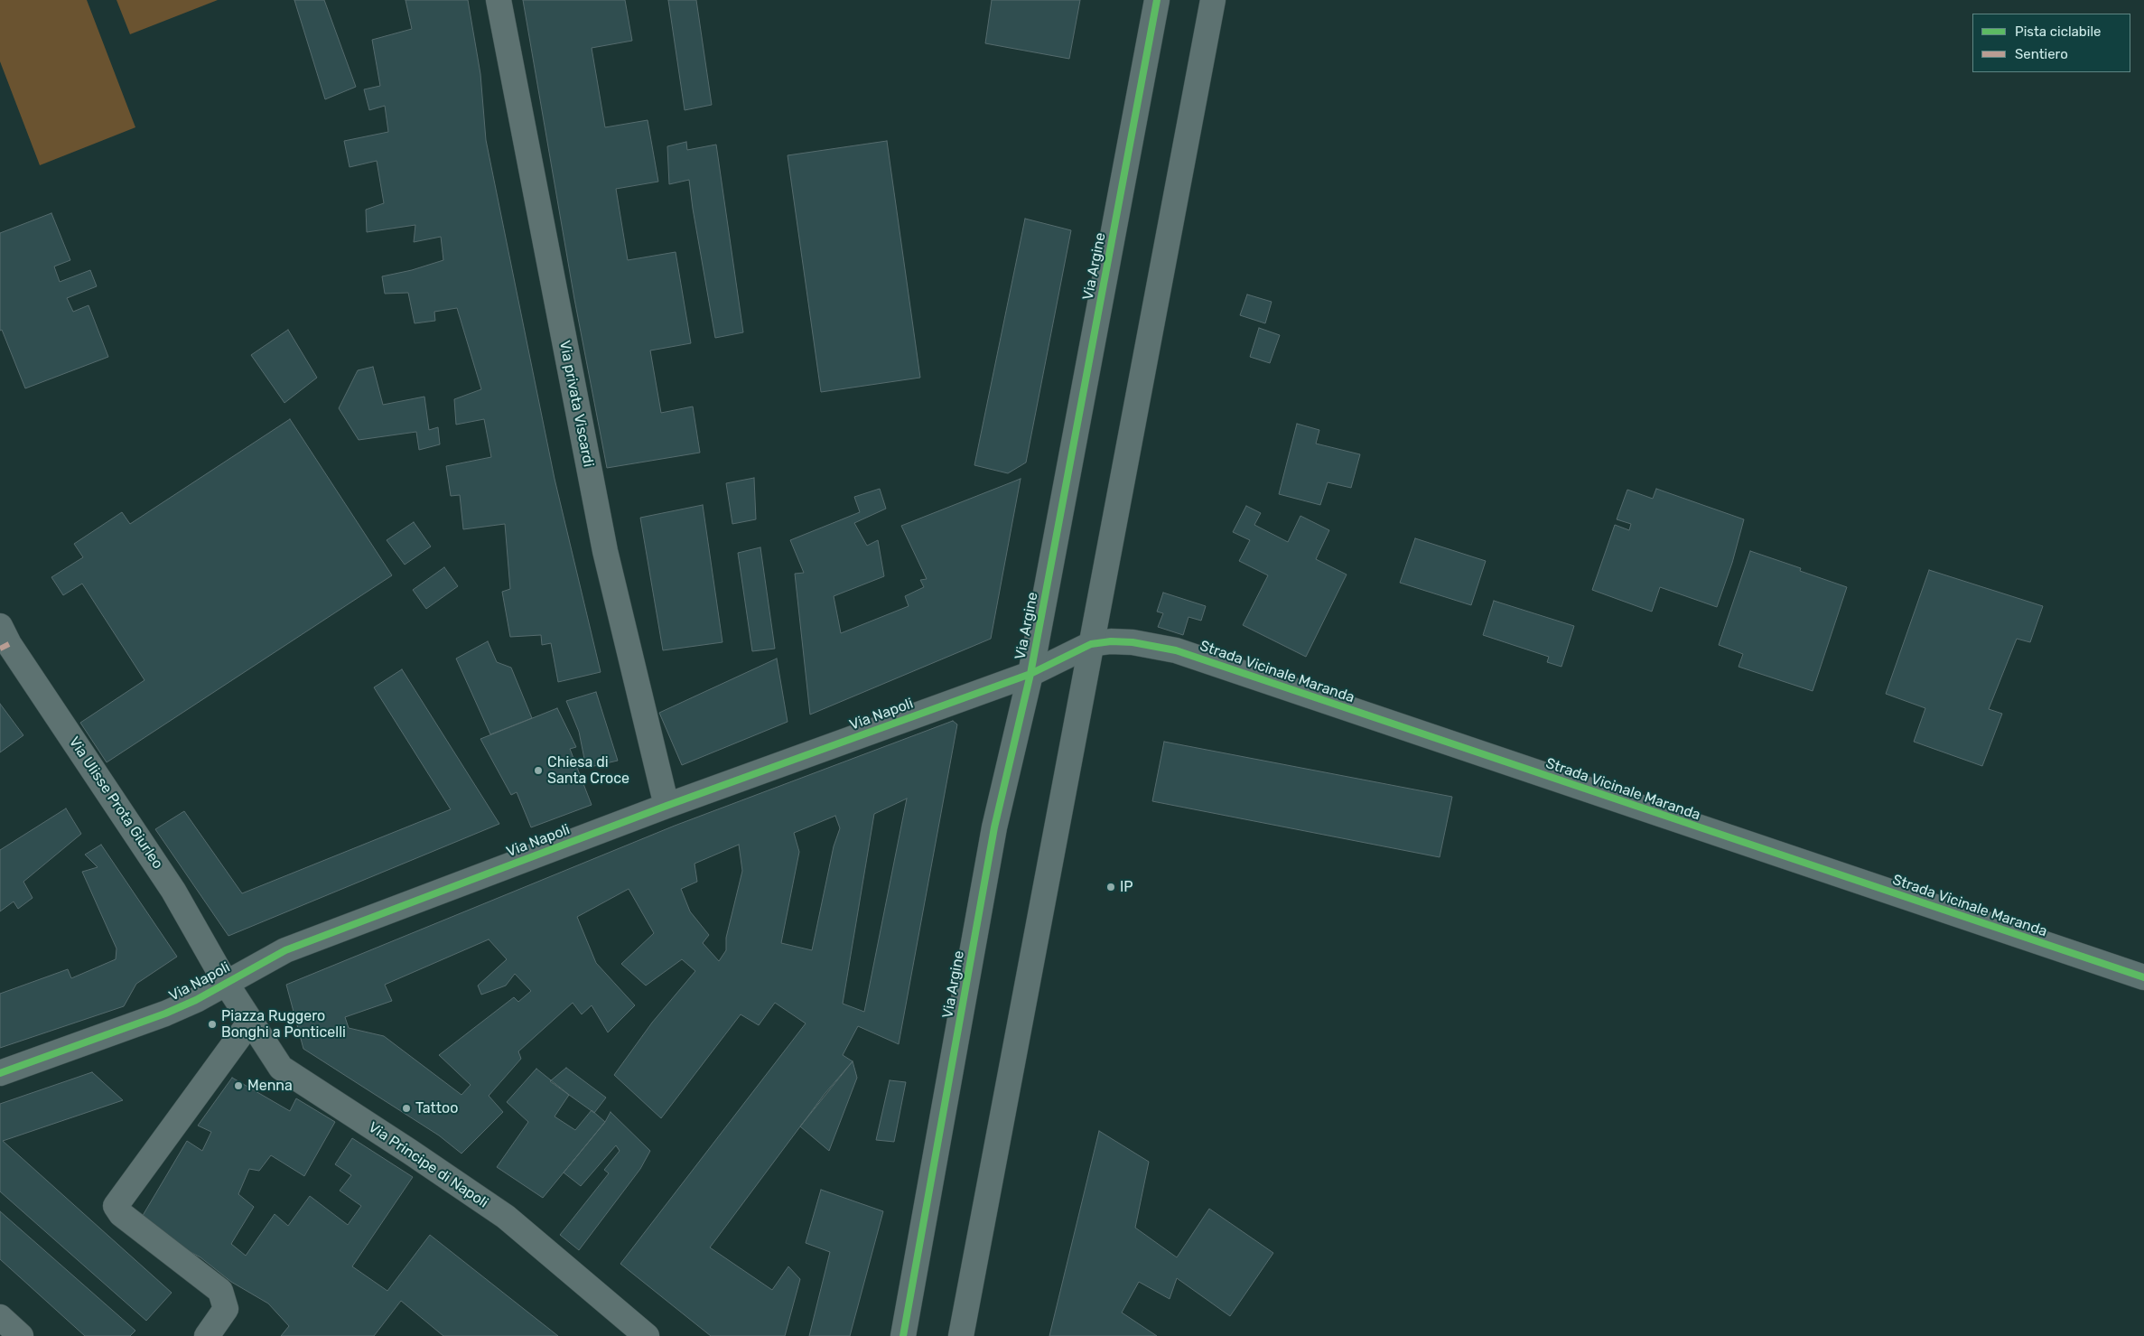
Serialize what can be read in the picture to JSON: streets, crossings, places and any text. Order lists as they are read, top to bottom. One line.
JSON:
{"streets":{"street":["Via Argine","Via privata Viscardi","Strada Vicinale Maranda","Via Napoli","Via Ulisse Prota Giurleo","Via Principe di Napoli"]},"crossings":[["Via Argine","Via Napoli"],["Via privata Viscardi","Via Napoli"],["Strada Vicinale Maranda","Via Napoli"],["Via Napoli","Via Ulisse Prota Giurleo"],["Via Napoli","Via Principe di Napoli"],["Via Ulisse Prota Giurleo","Via Principe di Napoli"]],"places":["Chiesa di Santa Croce","IP","Piazza Ruggero Bonghi a Ponticelli","Menna","Tattoo"],"legend":["Pista ciclabile","Sentiero"]}
